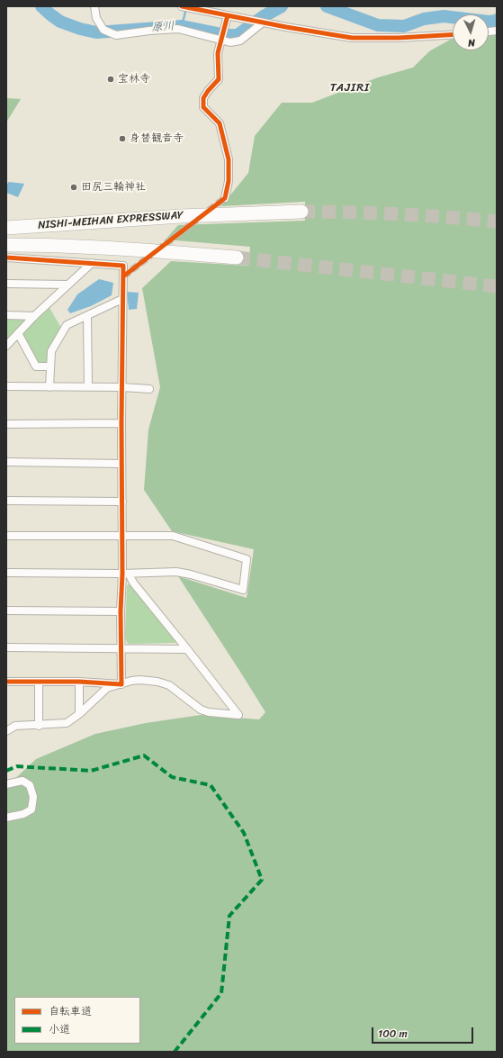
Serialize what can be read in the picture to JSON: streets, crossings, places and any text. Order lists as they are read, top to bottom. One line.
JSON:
{"streets":{"highway":["NISHI-MEIHAN EXPRESSWAY"]},"districts":["TAJIRI"],"water":["原川"],"places":["宝林寺","身替観音寺","田尻三輪神社"],"legend":["自転車道","小道"],"scale_bar":"100 m","north":"bottom"}
